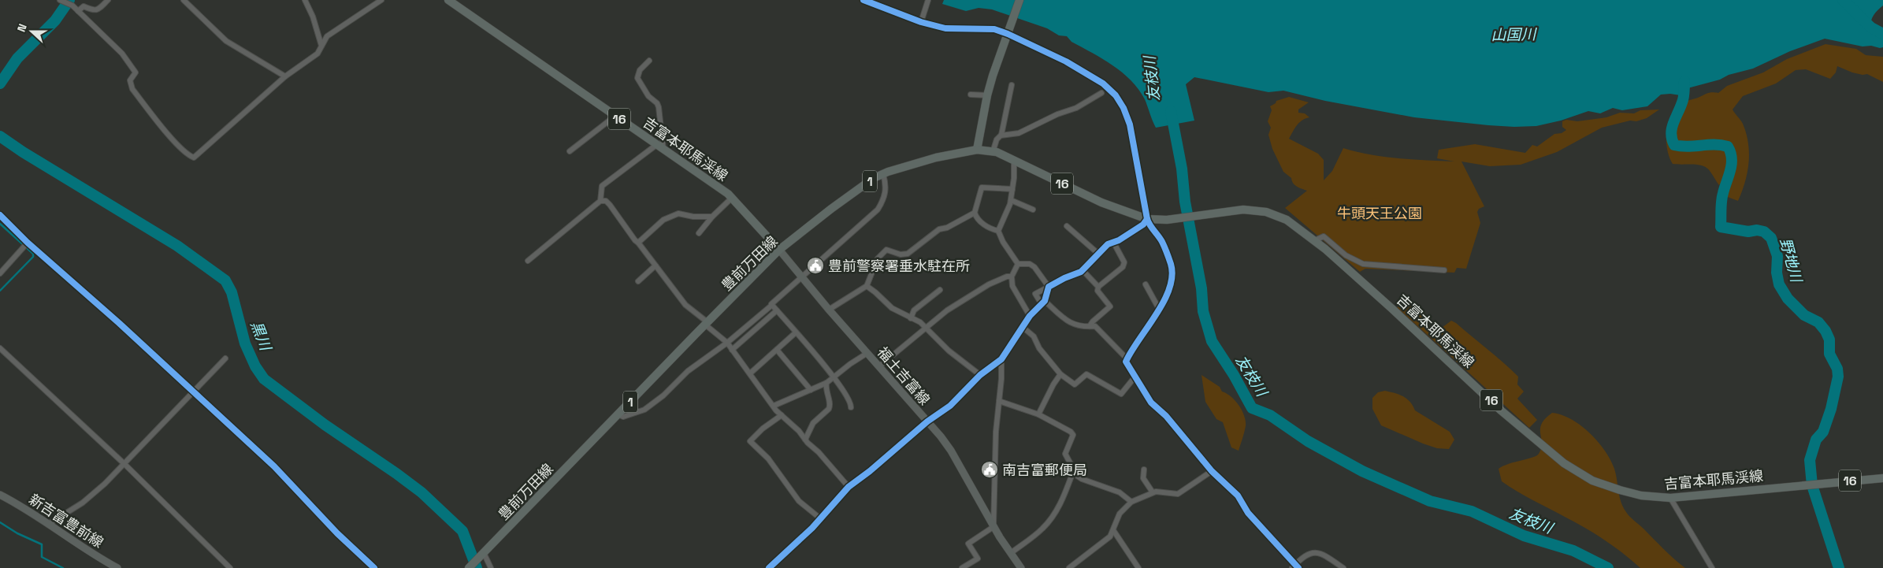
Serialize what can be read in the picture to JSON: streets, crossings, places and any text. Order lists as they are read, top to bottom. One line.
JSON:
{"streets":{"main road":["16","吉富本耶馬渓線","1","豊前万田線","福土吉富線","新吉富豊前線"]},"crossings":[["吉富本耶馬渓線","豊前万田線"],["吉富本耶馬渓線","福土吉富線"],["豊前万田線","福土吉富線"]],"water":["山国川","友枝川","野地川","黒川"],"parks":["牛頭天王公園"],"places":{"public building":["豊前警察署垂水駐在所","南吉富郵便局"]},"north":"left"}
